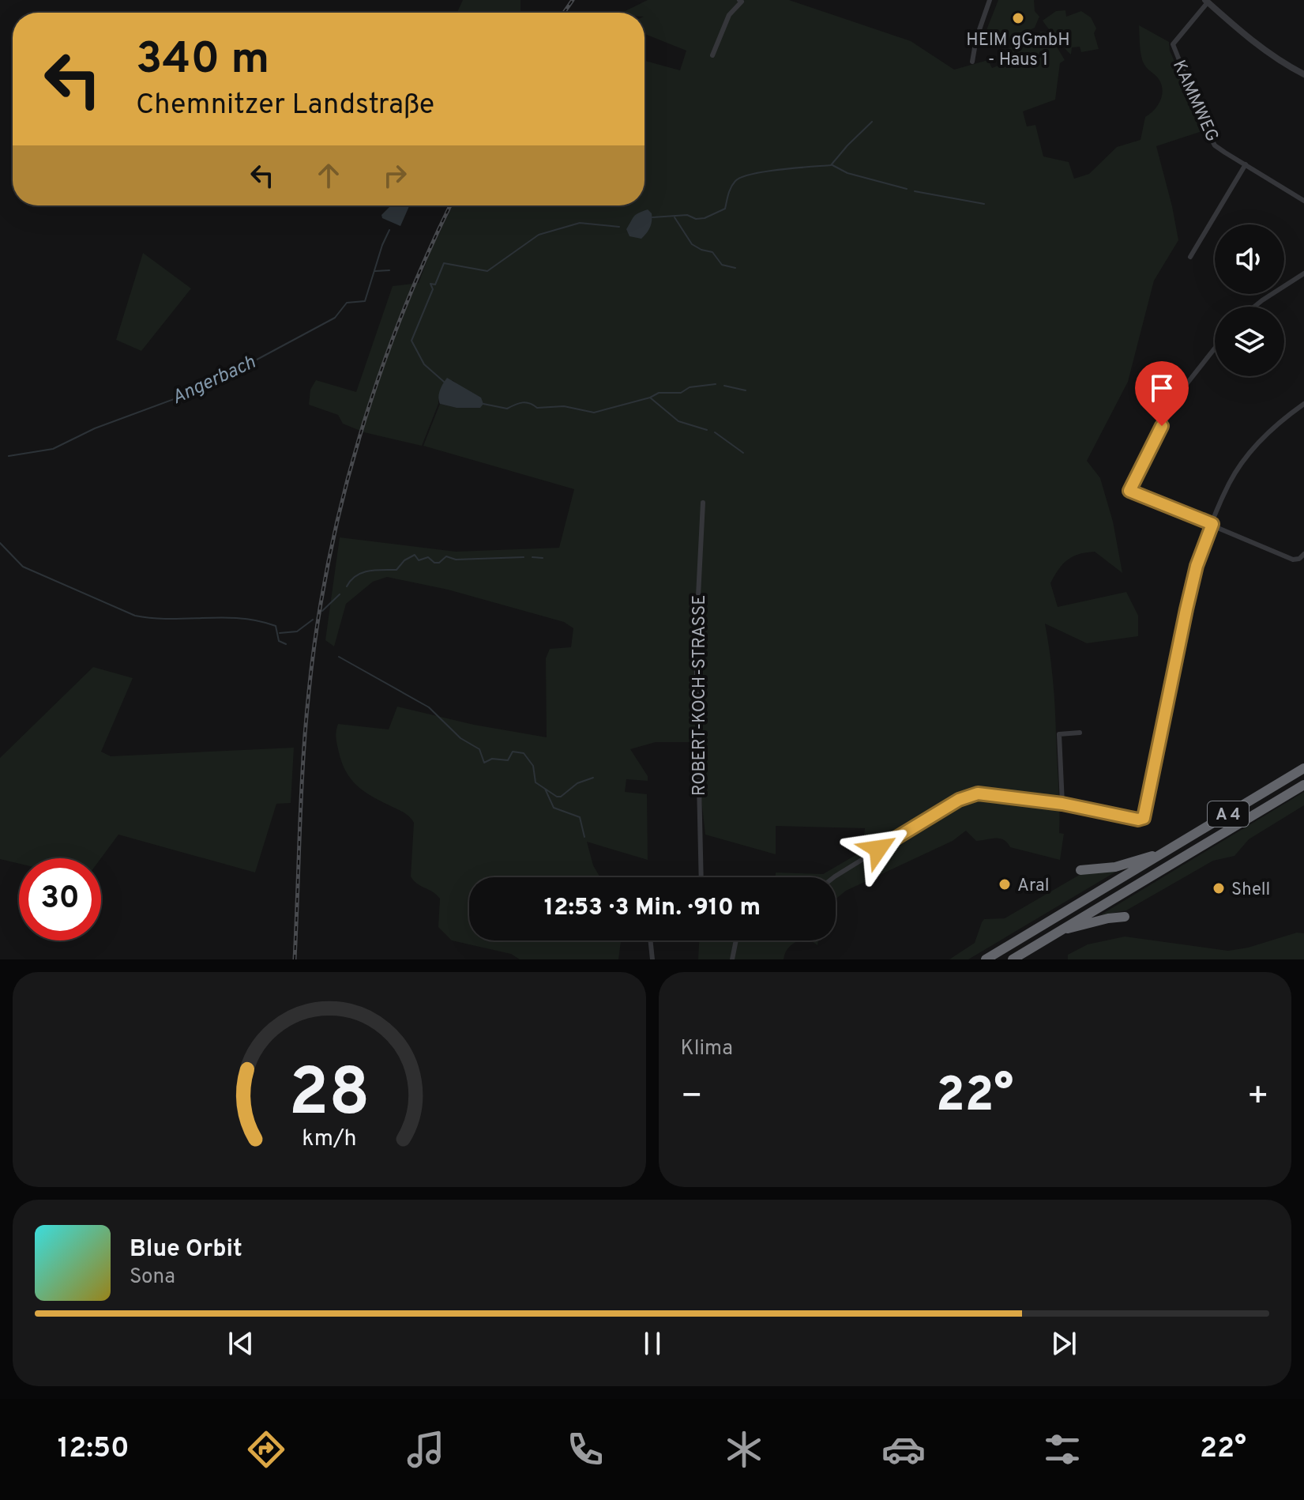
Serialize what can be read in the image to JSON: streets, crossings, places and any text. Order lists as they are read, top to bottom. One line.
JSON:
{"streets":{"highway":["A 4"],"street":["KAMMWEG","ROBERT-KOCH-STRASSE"]},"water":["Angerbach"],"places":["HEIM gGmbH - Haus 1","Aral","Shell"],"page":{"turn":["340 m","Chemnitzer Landstraße"],"limit":"30","trip":"12:53 · 3 Min. · 910 m","tile":"Klima","heat":["−","22°","+"],"song":["Blue Orbit","Sona"],"tabs":["12:50","22°"],"gauge":["28","km/h"]}}
